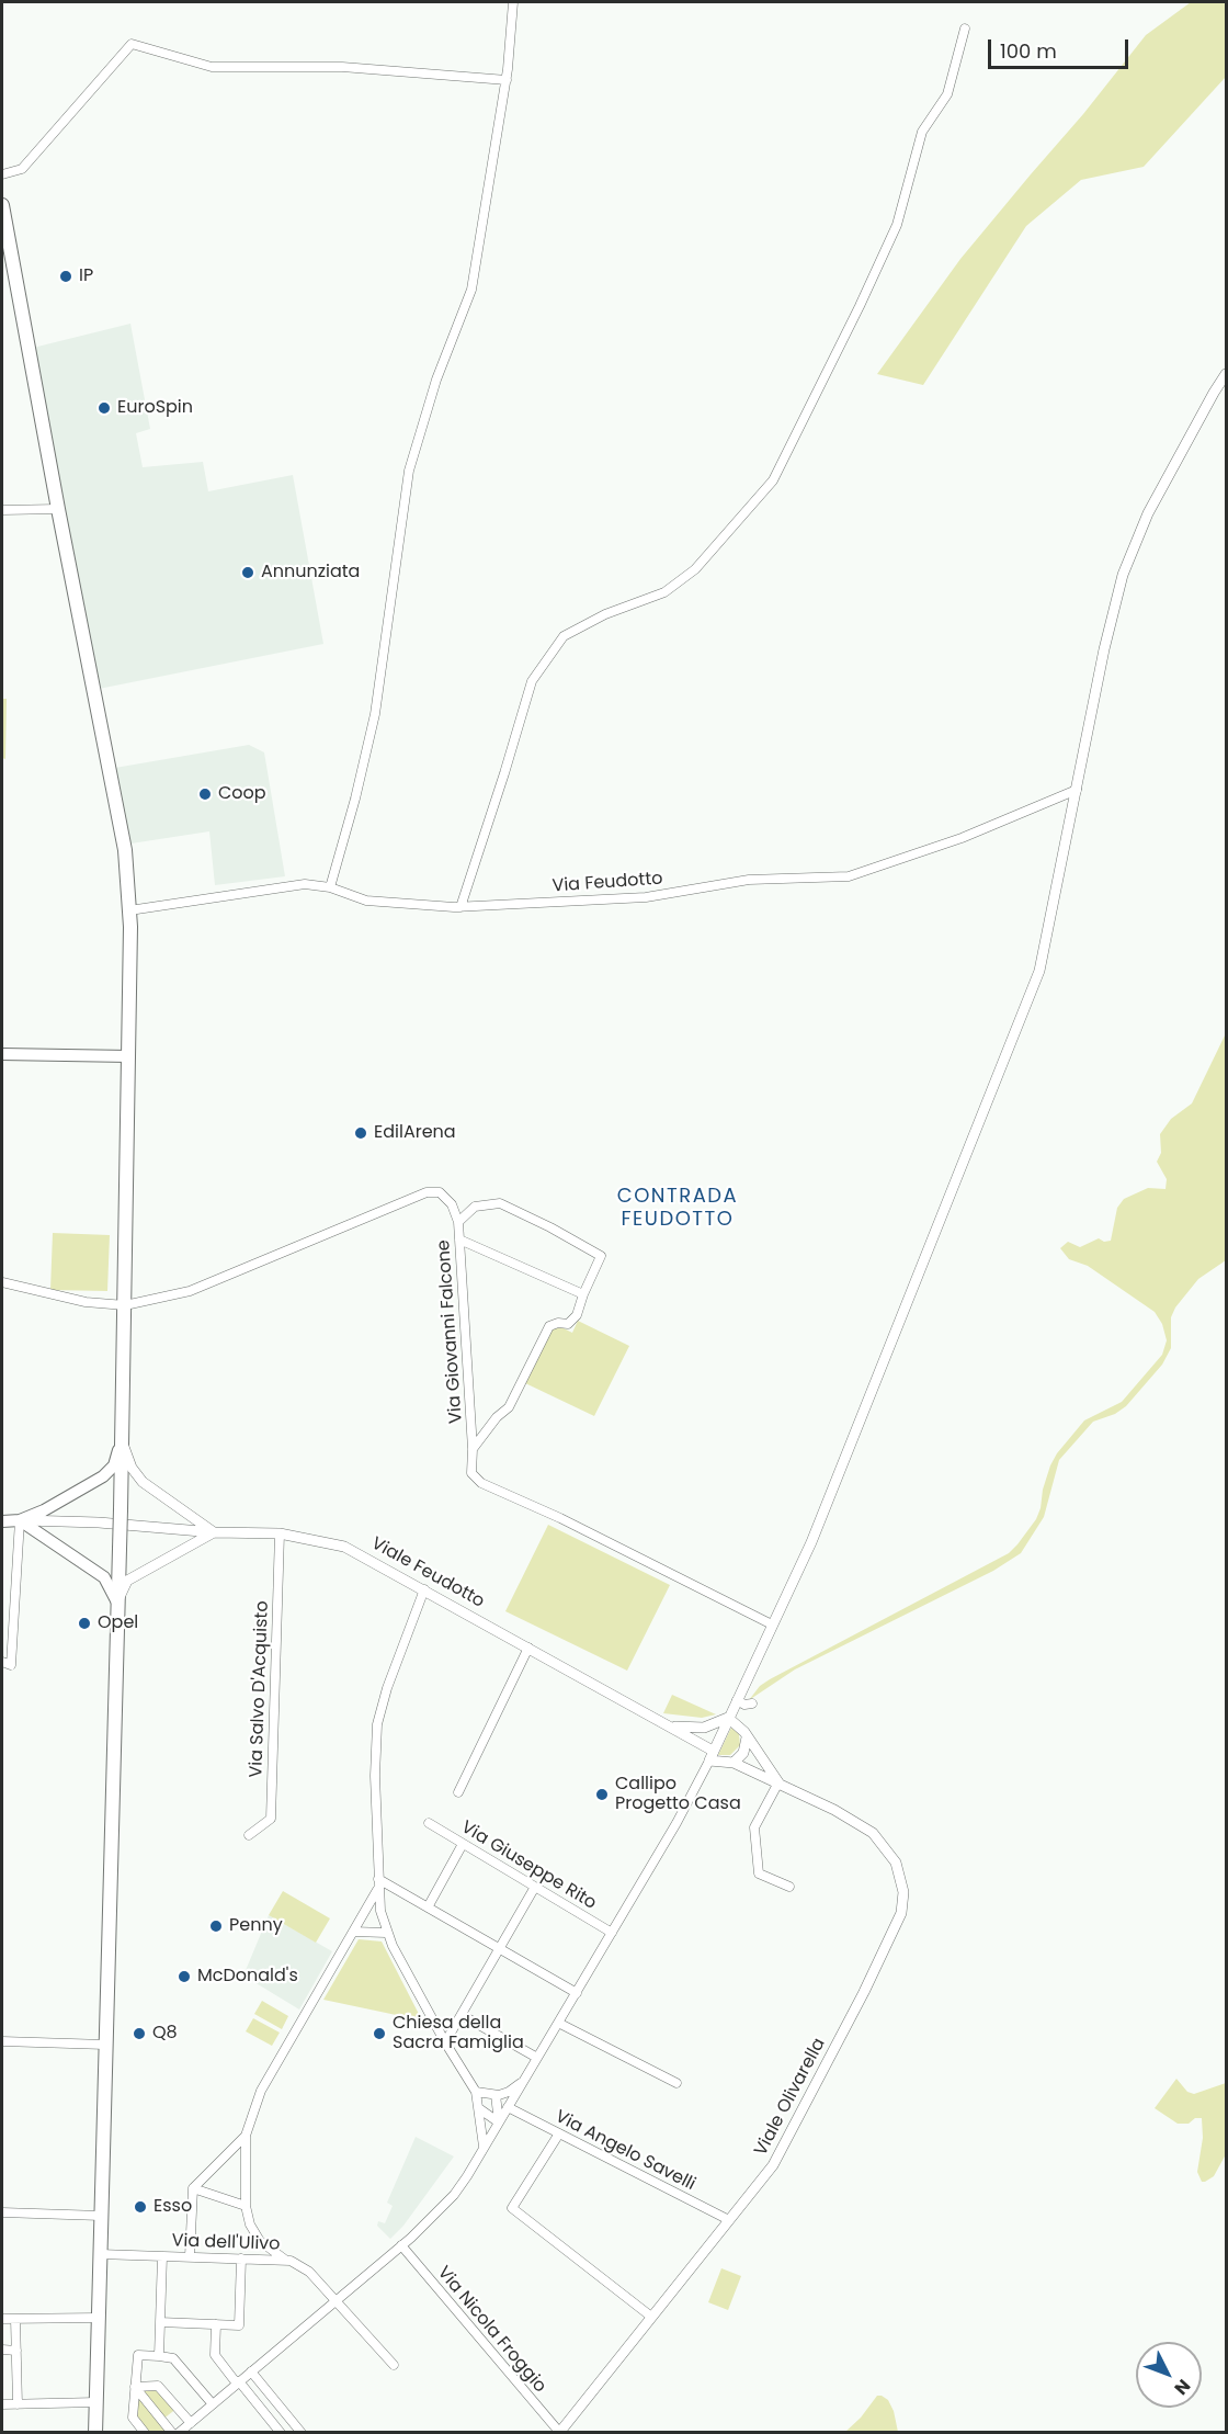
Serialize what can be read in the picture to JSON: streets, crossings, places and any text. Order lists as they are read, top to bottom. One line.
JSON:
{"streets":{"street":["Via Feudotto","Via Giovanni Falcone","Viale Feudotto","Via Salvo D'Acquisto","Via Giuseppe Rito","Viale Olivarella","Via Angelo Savelli","Via dell'Ulivo","Via Nicola Froggio"]},"crossings":[["Viale Feudotto","Via Salvo D'Acquisto"],["Viale Olivarella","Via Angelo Savelli"],["Viale Olivarella","Via Nicola Froggio"]],"districts":["CONTRADA FEUDOTTO"],"places":["IP","EuroSpin","Annunziata","Coop","EdilArena","Opel","Callipo Progetto Casa","Penny","McDonald's","Q8","Chiesa della Sacra Famiglia","Esso"],"scale_bar":"100 m","north":"bottom right"}
